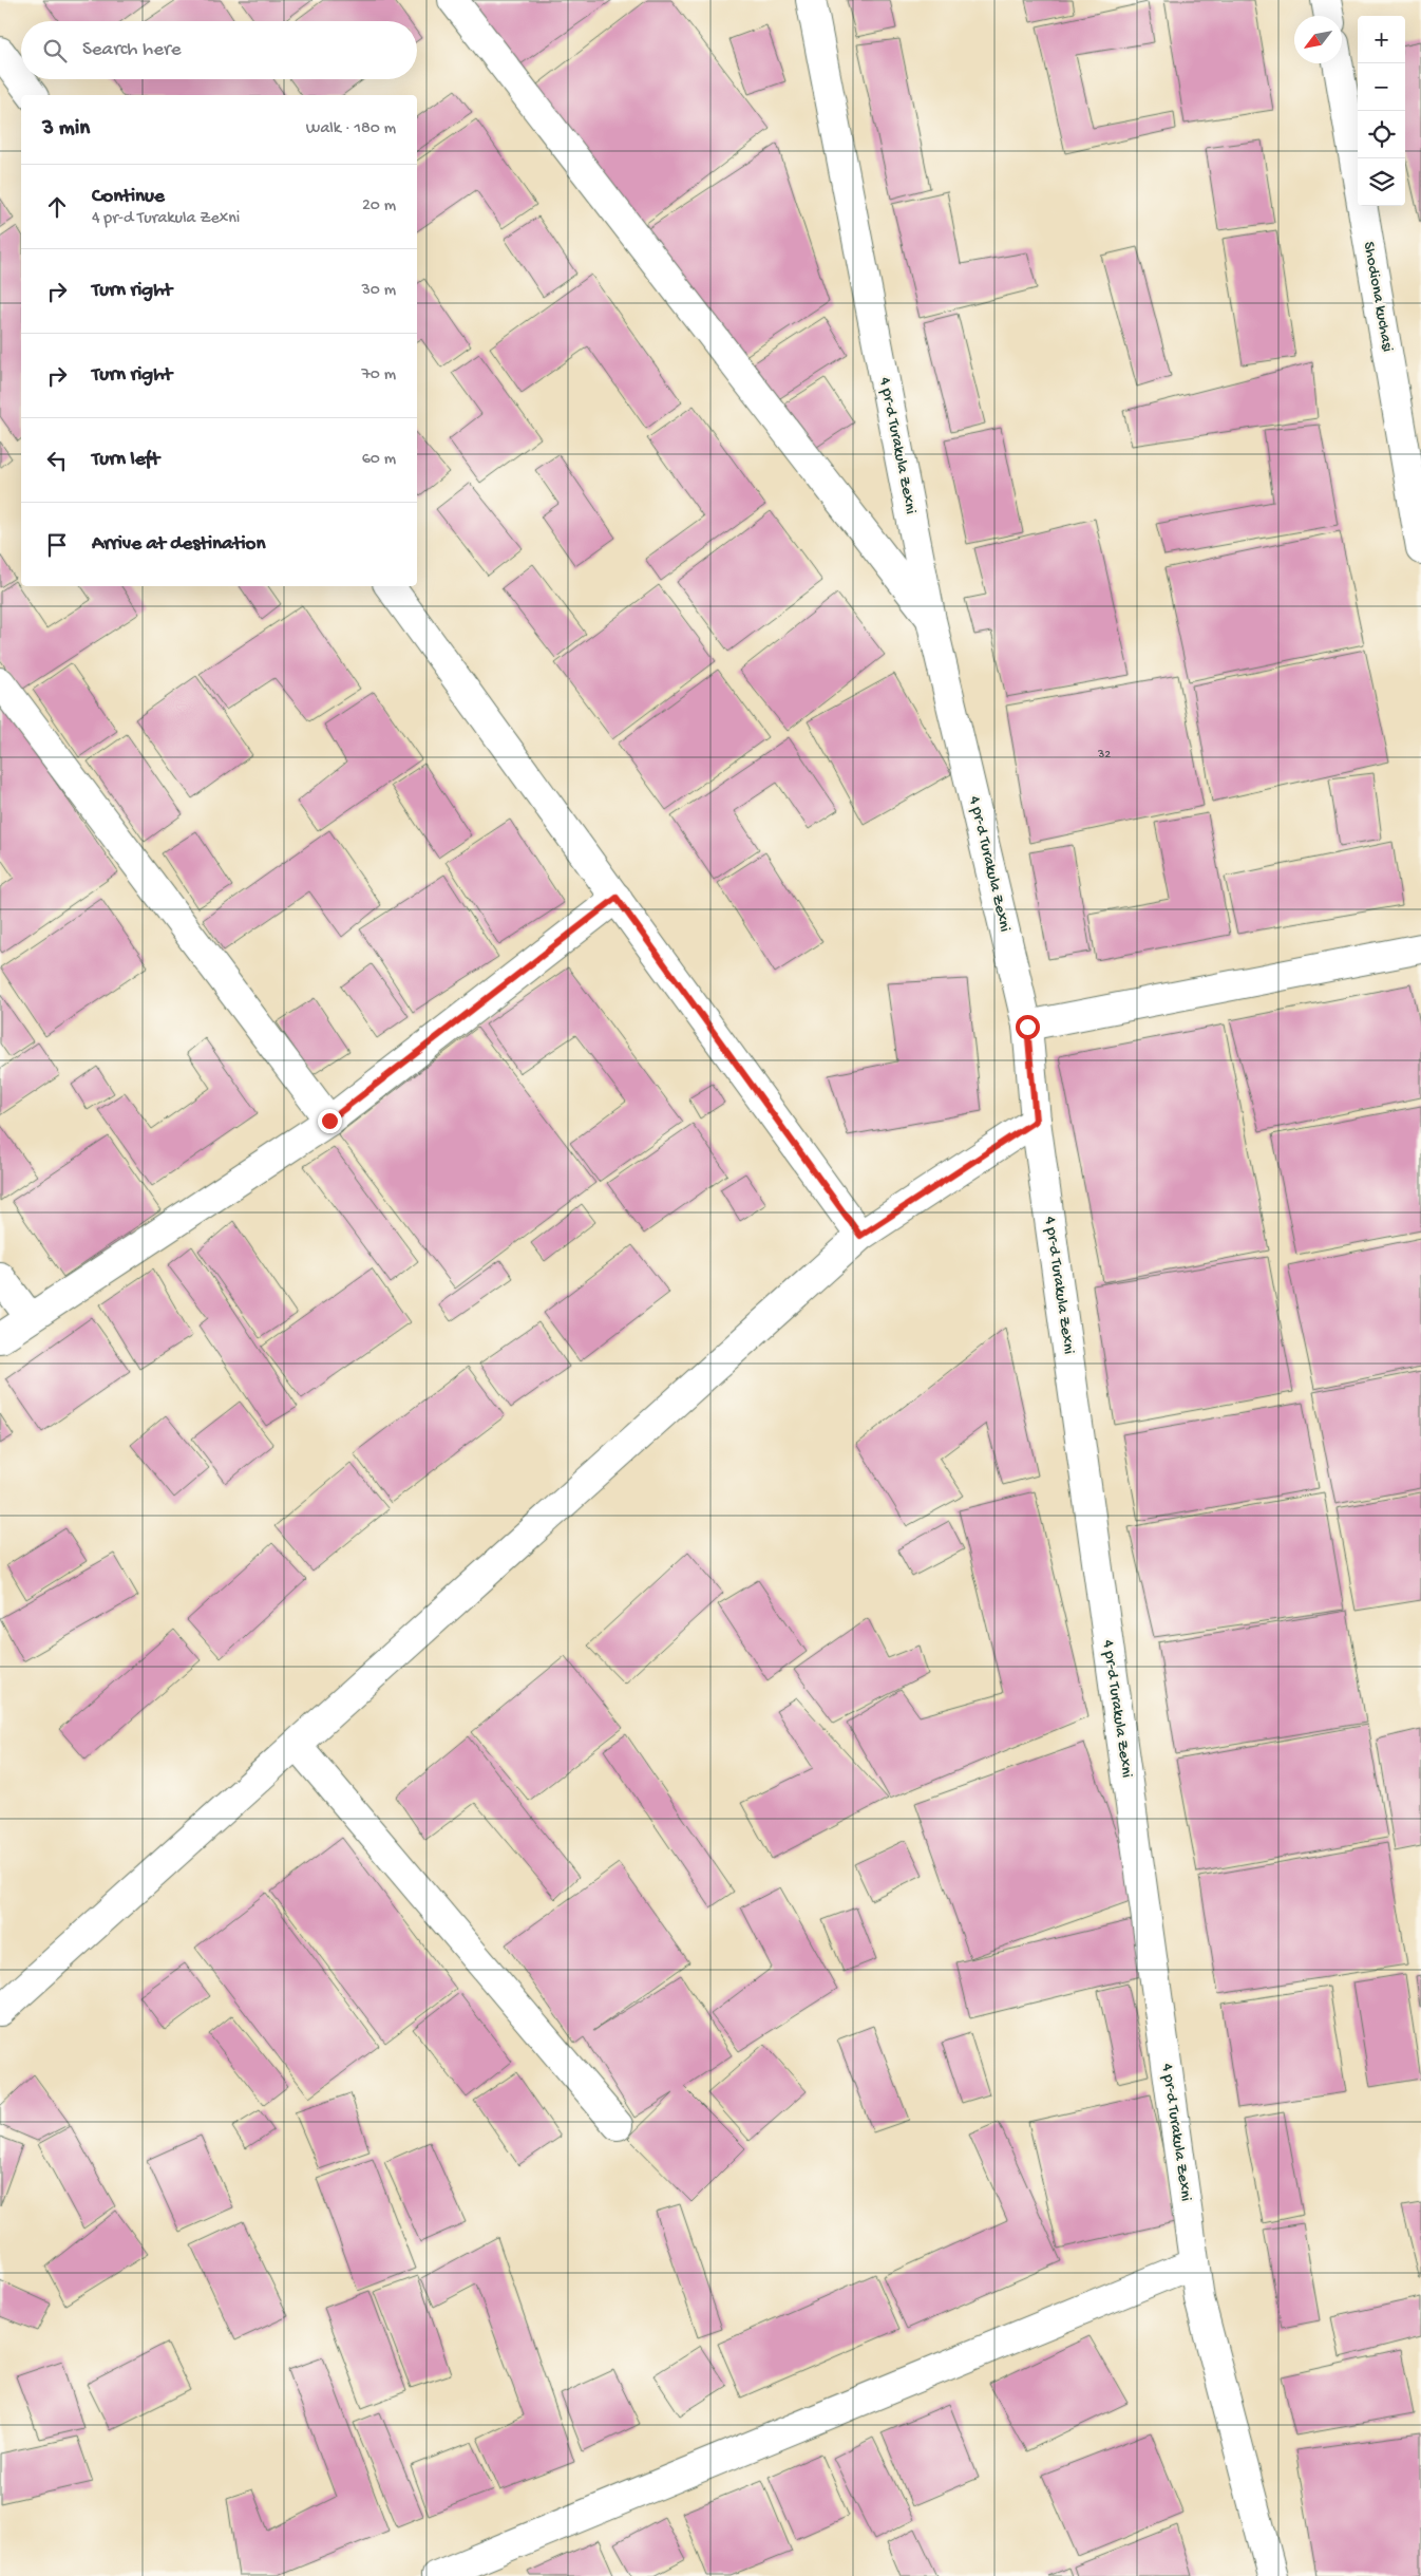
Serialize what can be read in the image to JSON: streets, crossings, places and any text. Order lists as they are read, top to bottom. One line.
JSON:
{"streets":{"street":["Shodiona kuchasi","4 pr-d Turakula Zexni"]},"house_numbers":["32"],"north":"bottom left","page":{"map_buttons":["+","−"],"search":"Search here","heading":["3 min","Walk · 180 m"],"list":[["Continue","4 pr-d Turakula Zexni","20 m"],["Turn right","30 m"],["Turn right","70 m"],["Turn left","60 m"],"Arrive at destination"]}}
